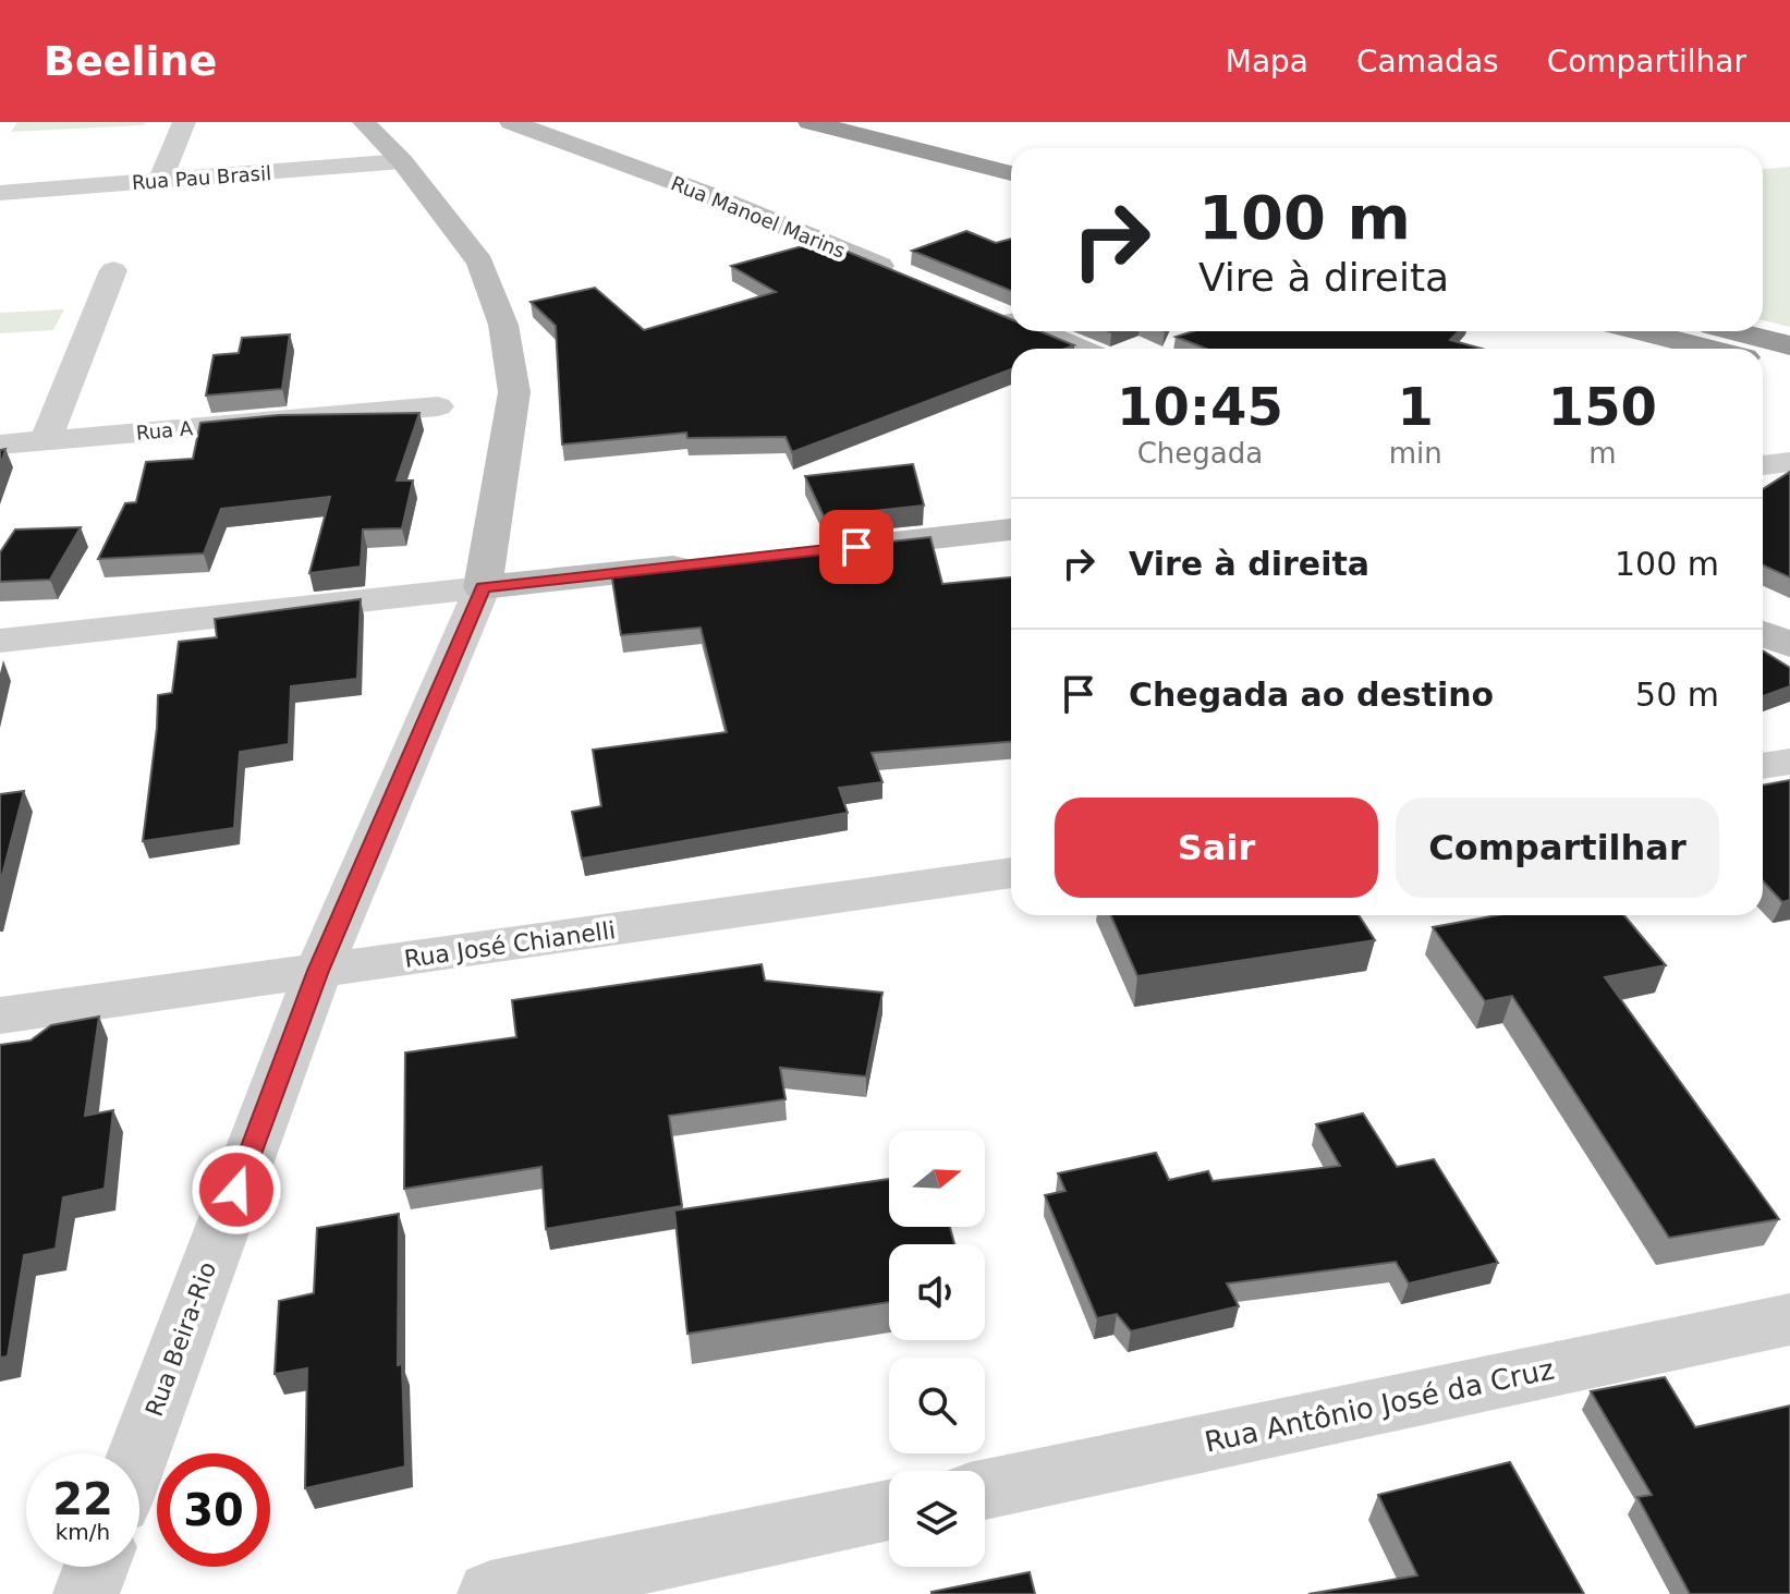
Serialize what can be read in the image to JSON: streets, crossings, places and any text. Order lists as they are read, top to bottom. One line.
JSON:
{"streets":{"main road":["Rua Manoel Marins","Rua Beira-Rio"],"street":["Rua Pau Brasil","Rua A","Rua José Chianelli","Rua Antônio José da Cruz"]},"crossings":[["Rua Pau Brasil","Rua Beira-Rio"],["Rua José Chianelli","Rua Beira-Rio"]],"north":"right","page":{"header":"Beeline","nav":["Mapa","Camadas","Compartilhar"],"turn":["100 m","Vire à direita"],"eta":["10:45","Chegada","1","min","150","m"],"list":[{"name":"Vire à direita","value":"100 m"},{"name":"Chegada ao destino","value":"50 m"}],"buttons":["Sair","Compartilhar"],"speed":"22 km/h","limit":"30"}}
